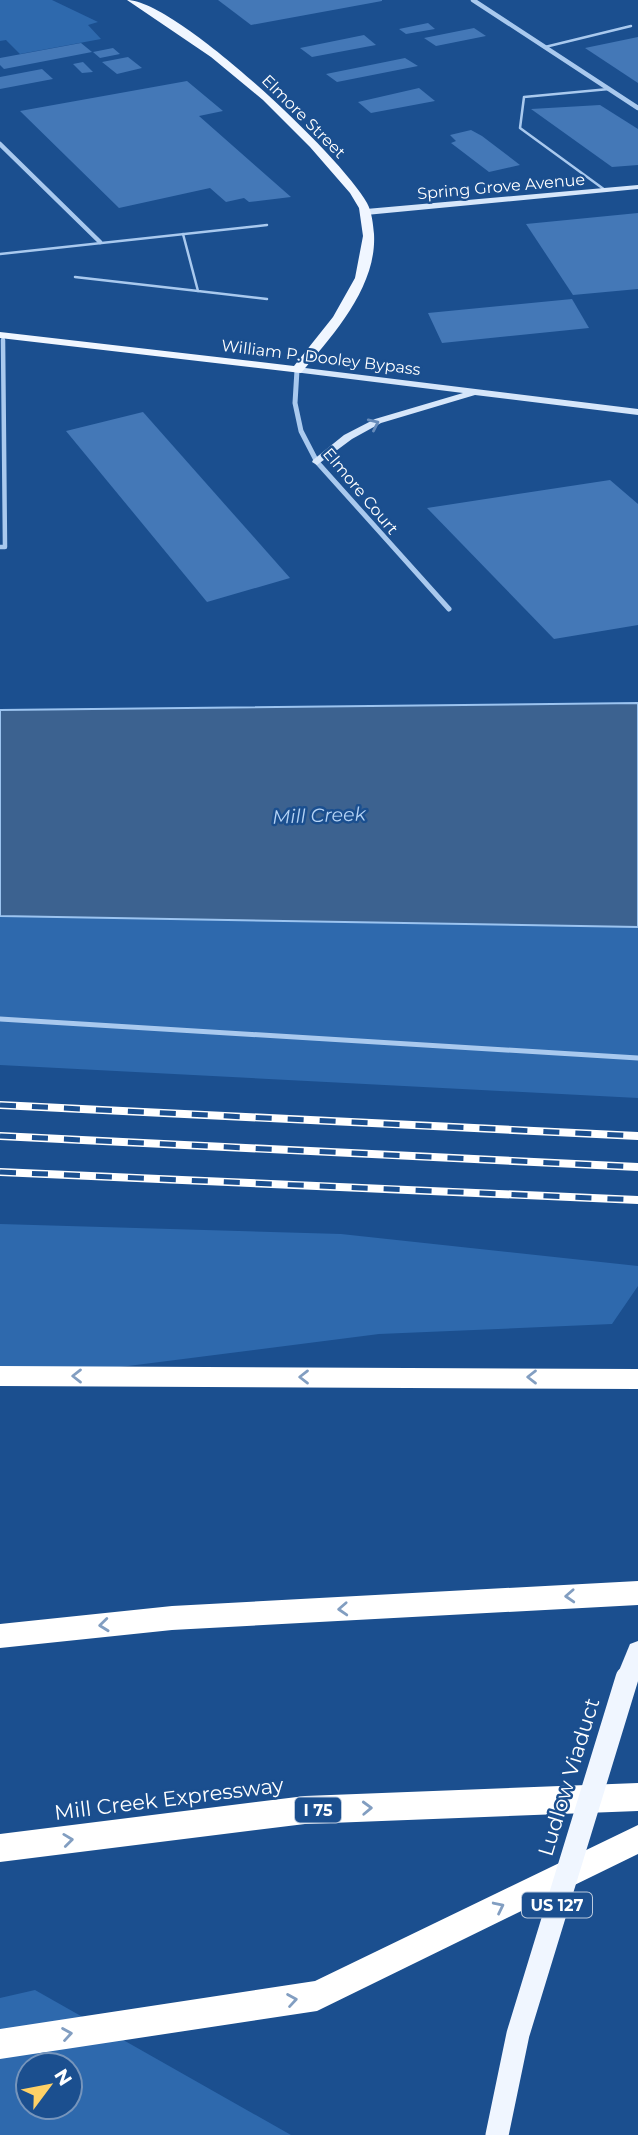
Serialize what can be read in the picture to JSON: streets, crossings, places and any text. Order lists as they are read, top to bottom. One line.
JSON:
{"streets":{"highway":["Mill Creek Expressway","I 75"],"main road":["Elmore Street","Spring Grove Avenue","William P. Dooley Bypass","Ludlow Viaduct","US 127"],"street":["Elmore Court"]},"crossings":[["Elmore Street","Spring Grove Avenue"],["William P. Dooley Bypass","Elmore Court"]],"water":["Mill Creek"],"north":"top right"}
